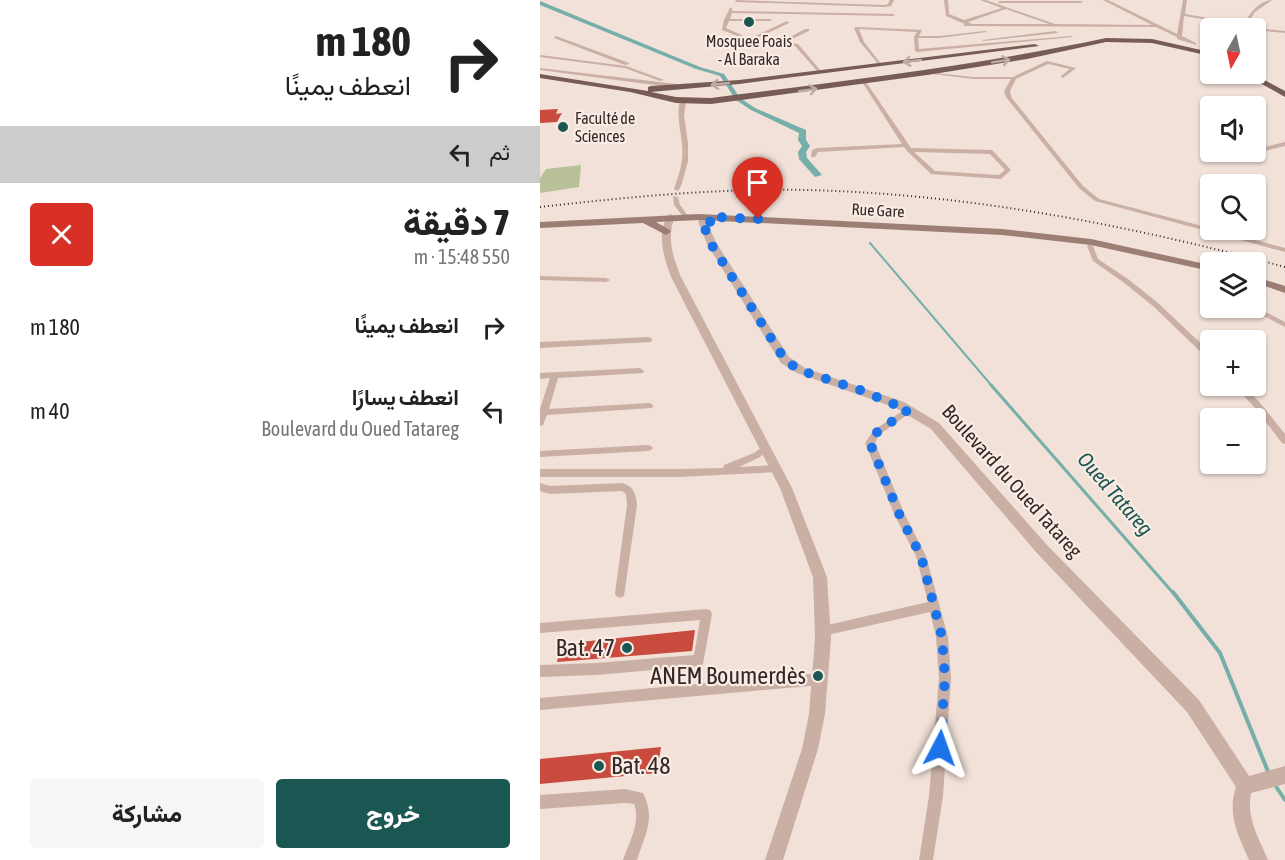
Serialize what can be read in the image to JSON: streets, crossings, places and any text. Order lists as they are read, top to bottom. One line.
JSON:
{"streets":{"main road":["Rue Gare"],"street":["Boulevard du Oued Tatareg"]},"crossings":[["Rue Gare","Boulevard du Oued Tatareg"]],"water":["Oued Tatareg"],"places":["Mosquee Foais - Al Baraka","Faculté de Sciences","Bat. 47","ANEM Boumerdès","Bat. 48"],"north":"bottom","page":{"turn":["180 m","انعطف يمينًا"],"map_buttons":["+","−"],"then":"ثم","heading":["7 دقيقة","550 m · 15:48"],"list":[{"name":"انعطف يمينًا","value":"180 m"},{"name":"انعطف يسارًا","note":"Boulevard du Oued Tatareg","value":"40 m"}],"buttons":["خروج","مشاركة"]}}
